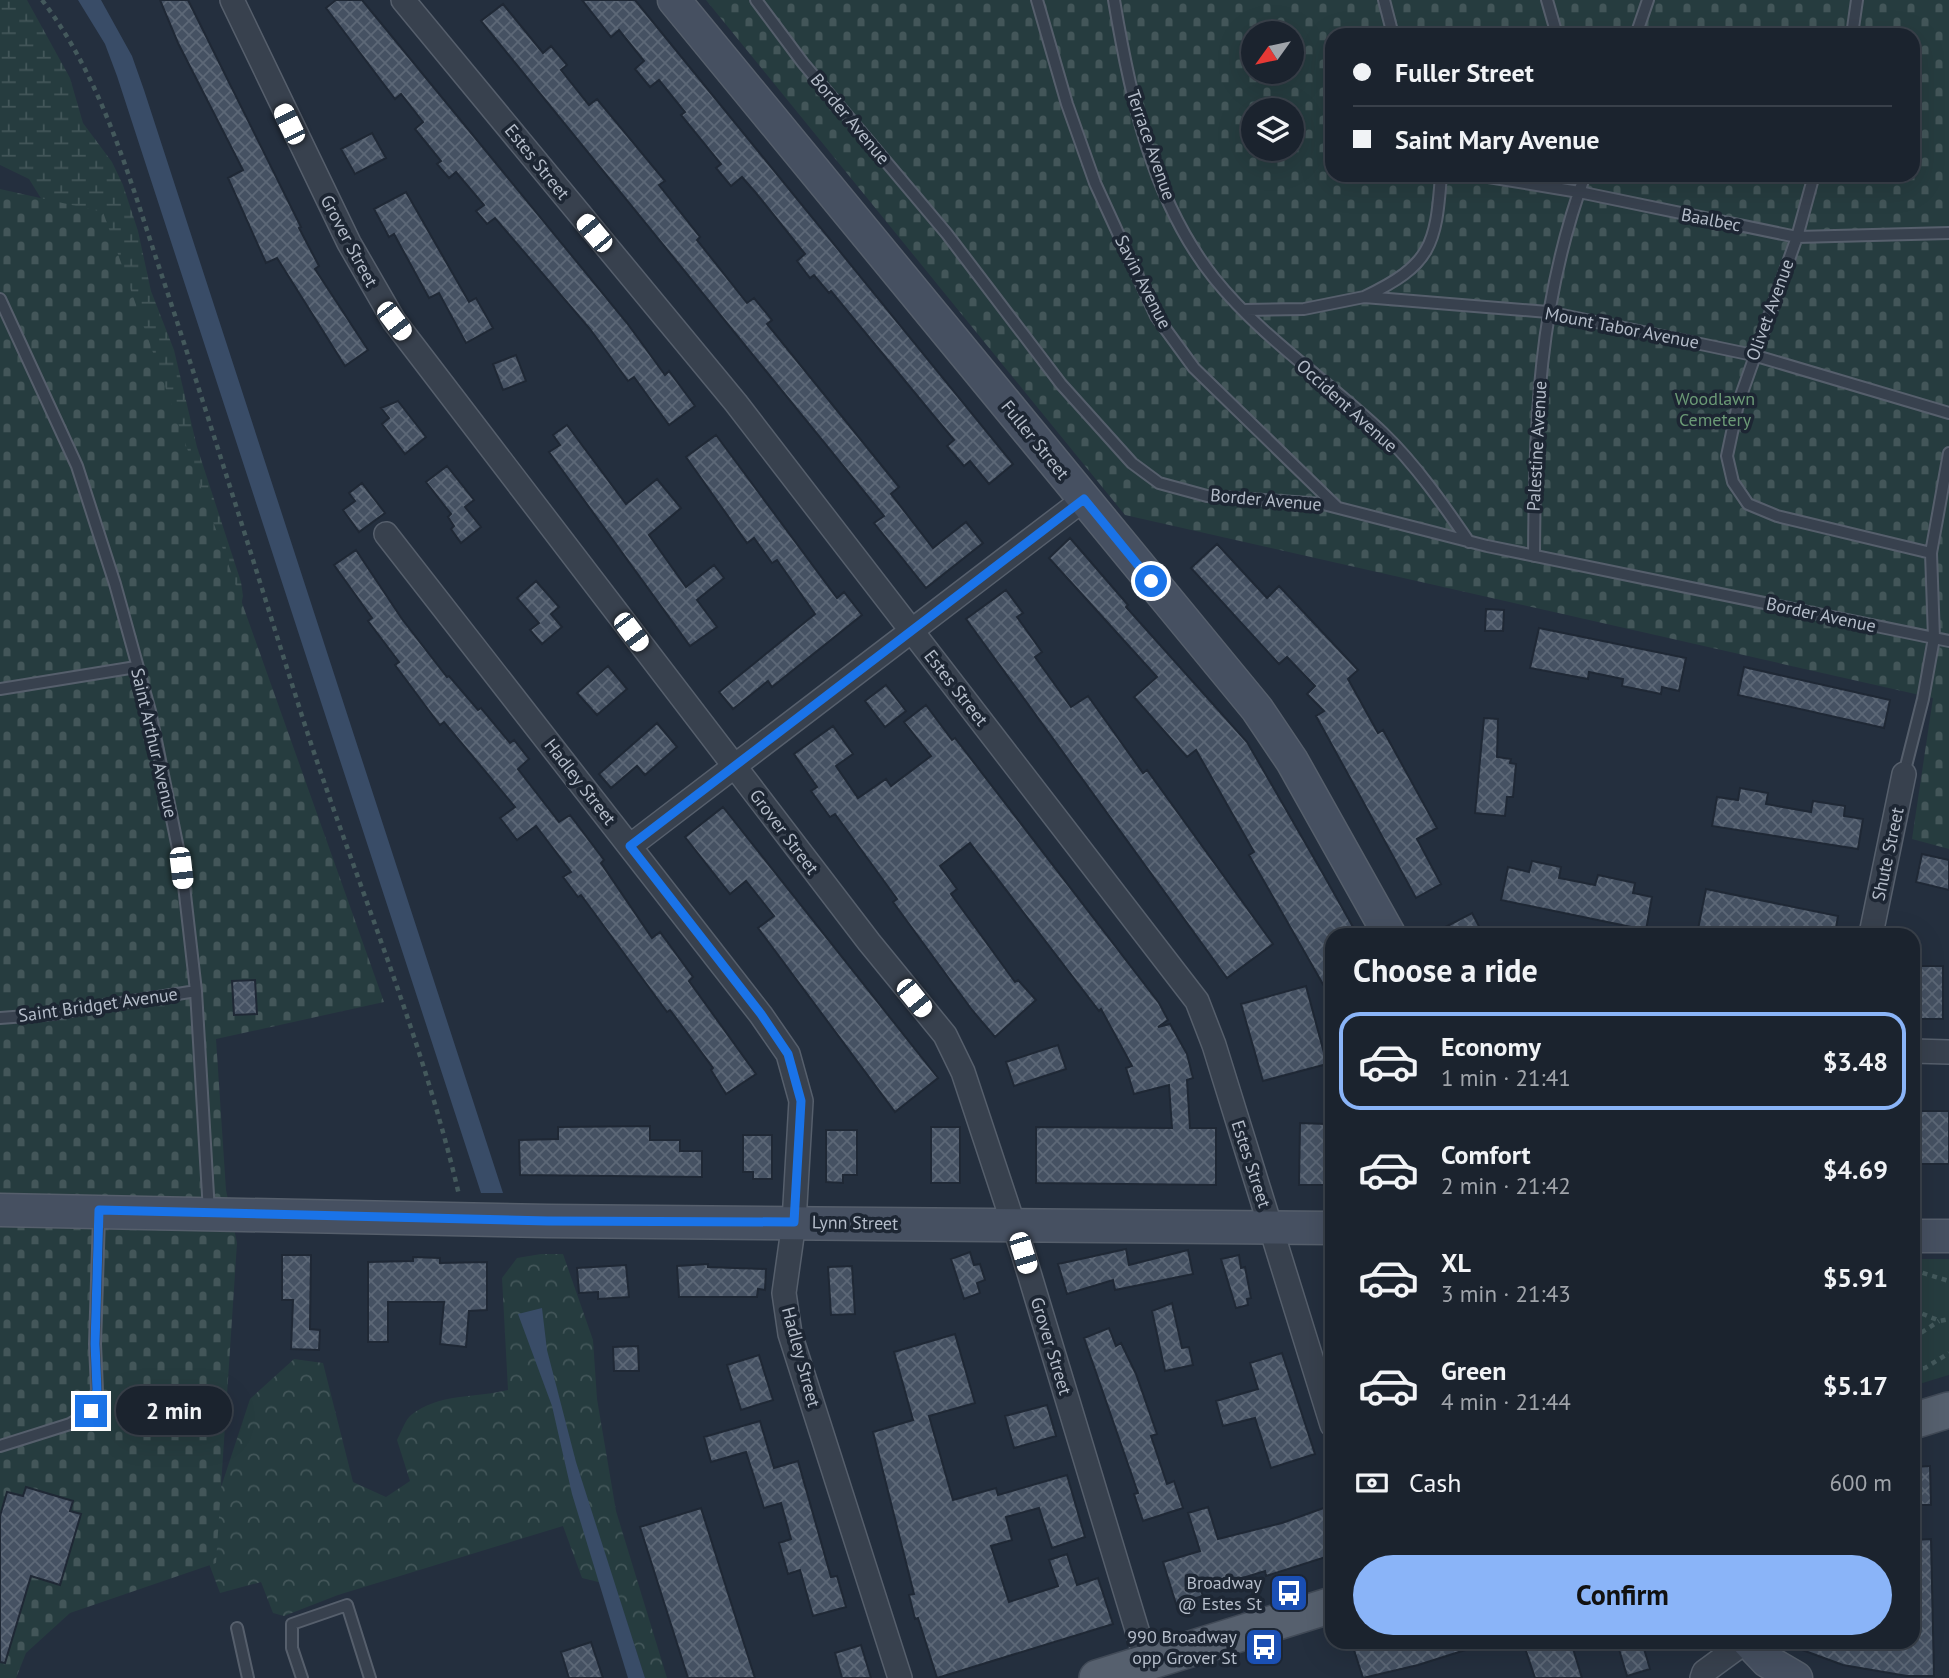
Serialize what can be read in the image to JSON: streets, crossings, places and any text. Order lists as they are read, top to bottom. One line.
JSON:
{"streets":{"main road":["Fuller Street","Lynn Street"],"street":["Estes Street","Grover Street","Hadley Street","Shute Street"],"lane":["Border Avenue","Terrace Avenue","Baalbec","Savin Avenue","Olivet Avenue","Mount Tabor Avenue","Occident Avenue","Palestine Avenue","Saint Arthur Avenue","Saint Bridget Avenue"]},"crossings":[["Border Avenue","Savin Avenue"],["Border Avenue","Occident Avenue"],["Border Avenue","Palestine Avenue"],["Terrace Avenue","Mount Tabor Avenue"],["Terrace Avenue","Occident Avenue"],["Estes Street","Lynn Street"],["Baalbec","Olivet Avenue"],["Baalbec","Palestine Avenue"],["Grover Street","Lynn Street"],["Olivet Avenue","Mount Tabor Avenue"],["Mount Tabor Avenue","Occident Avenue"],["Mount Tabor Avenue","Palestine Avenue"],["Saint Arthur Avenue","Saint Bridget Avenue"],["Saint Arthur Avenue","Lynn Street"],["Hadley Street","Lynn Street"]],"parks":["Woodlawn Cemetery"],"places":{"bus stop":["Broadway @ Estes St","990 Broadway opp Grover St"]},"north":"bottom left","page":{"banner":["Fuller Street","Saint Mary Avenue"],"heading":"Choose a ride","list":[{"name":"Economy","note":"1 min · 21:41","value":"$3.48"},{"name":"Comfort","note":"2 min · 21:42","value":"$4.69"},{"name":"XL","note":"3 min · 21:43","value":"$5.91"},{"name":"Green","note":"4 min · 21:44","value":"$5.17"}],"bubble":"2 min","pay":["Cash","600 m"],"buttons":"Confirm"}}
